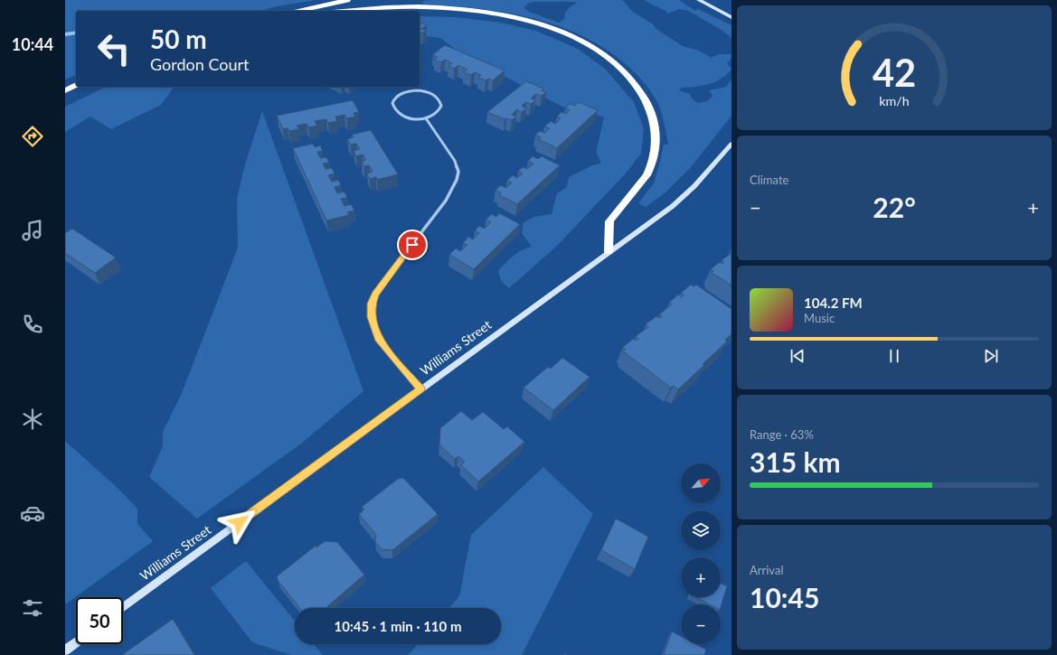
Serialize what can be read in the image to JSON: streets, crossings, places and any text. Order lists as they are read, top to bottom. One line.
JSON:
{"streets":{"main road":["Williams Street"]},"north":"top right","page":{"tabs":"10:44","turn":["50 m","Gordon Court"],"tile":["Climate",["Range · 63%","315 km"],["Arrival","10:45"]],"heat":["−","22°","+"],"song":["104.2 FM","Music"],"map_buttons":["+","−"],"limit":"50","trip":"10:45 · 1 min · 110 m","gauge":["42","km/h"]}}
